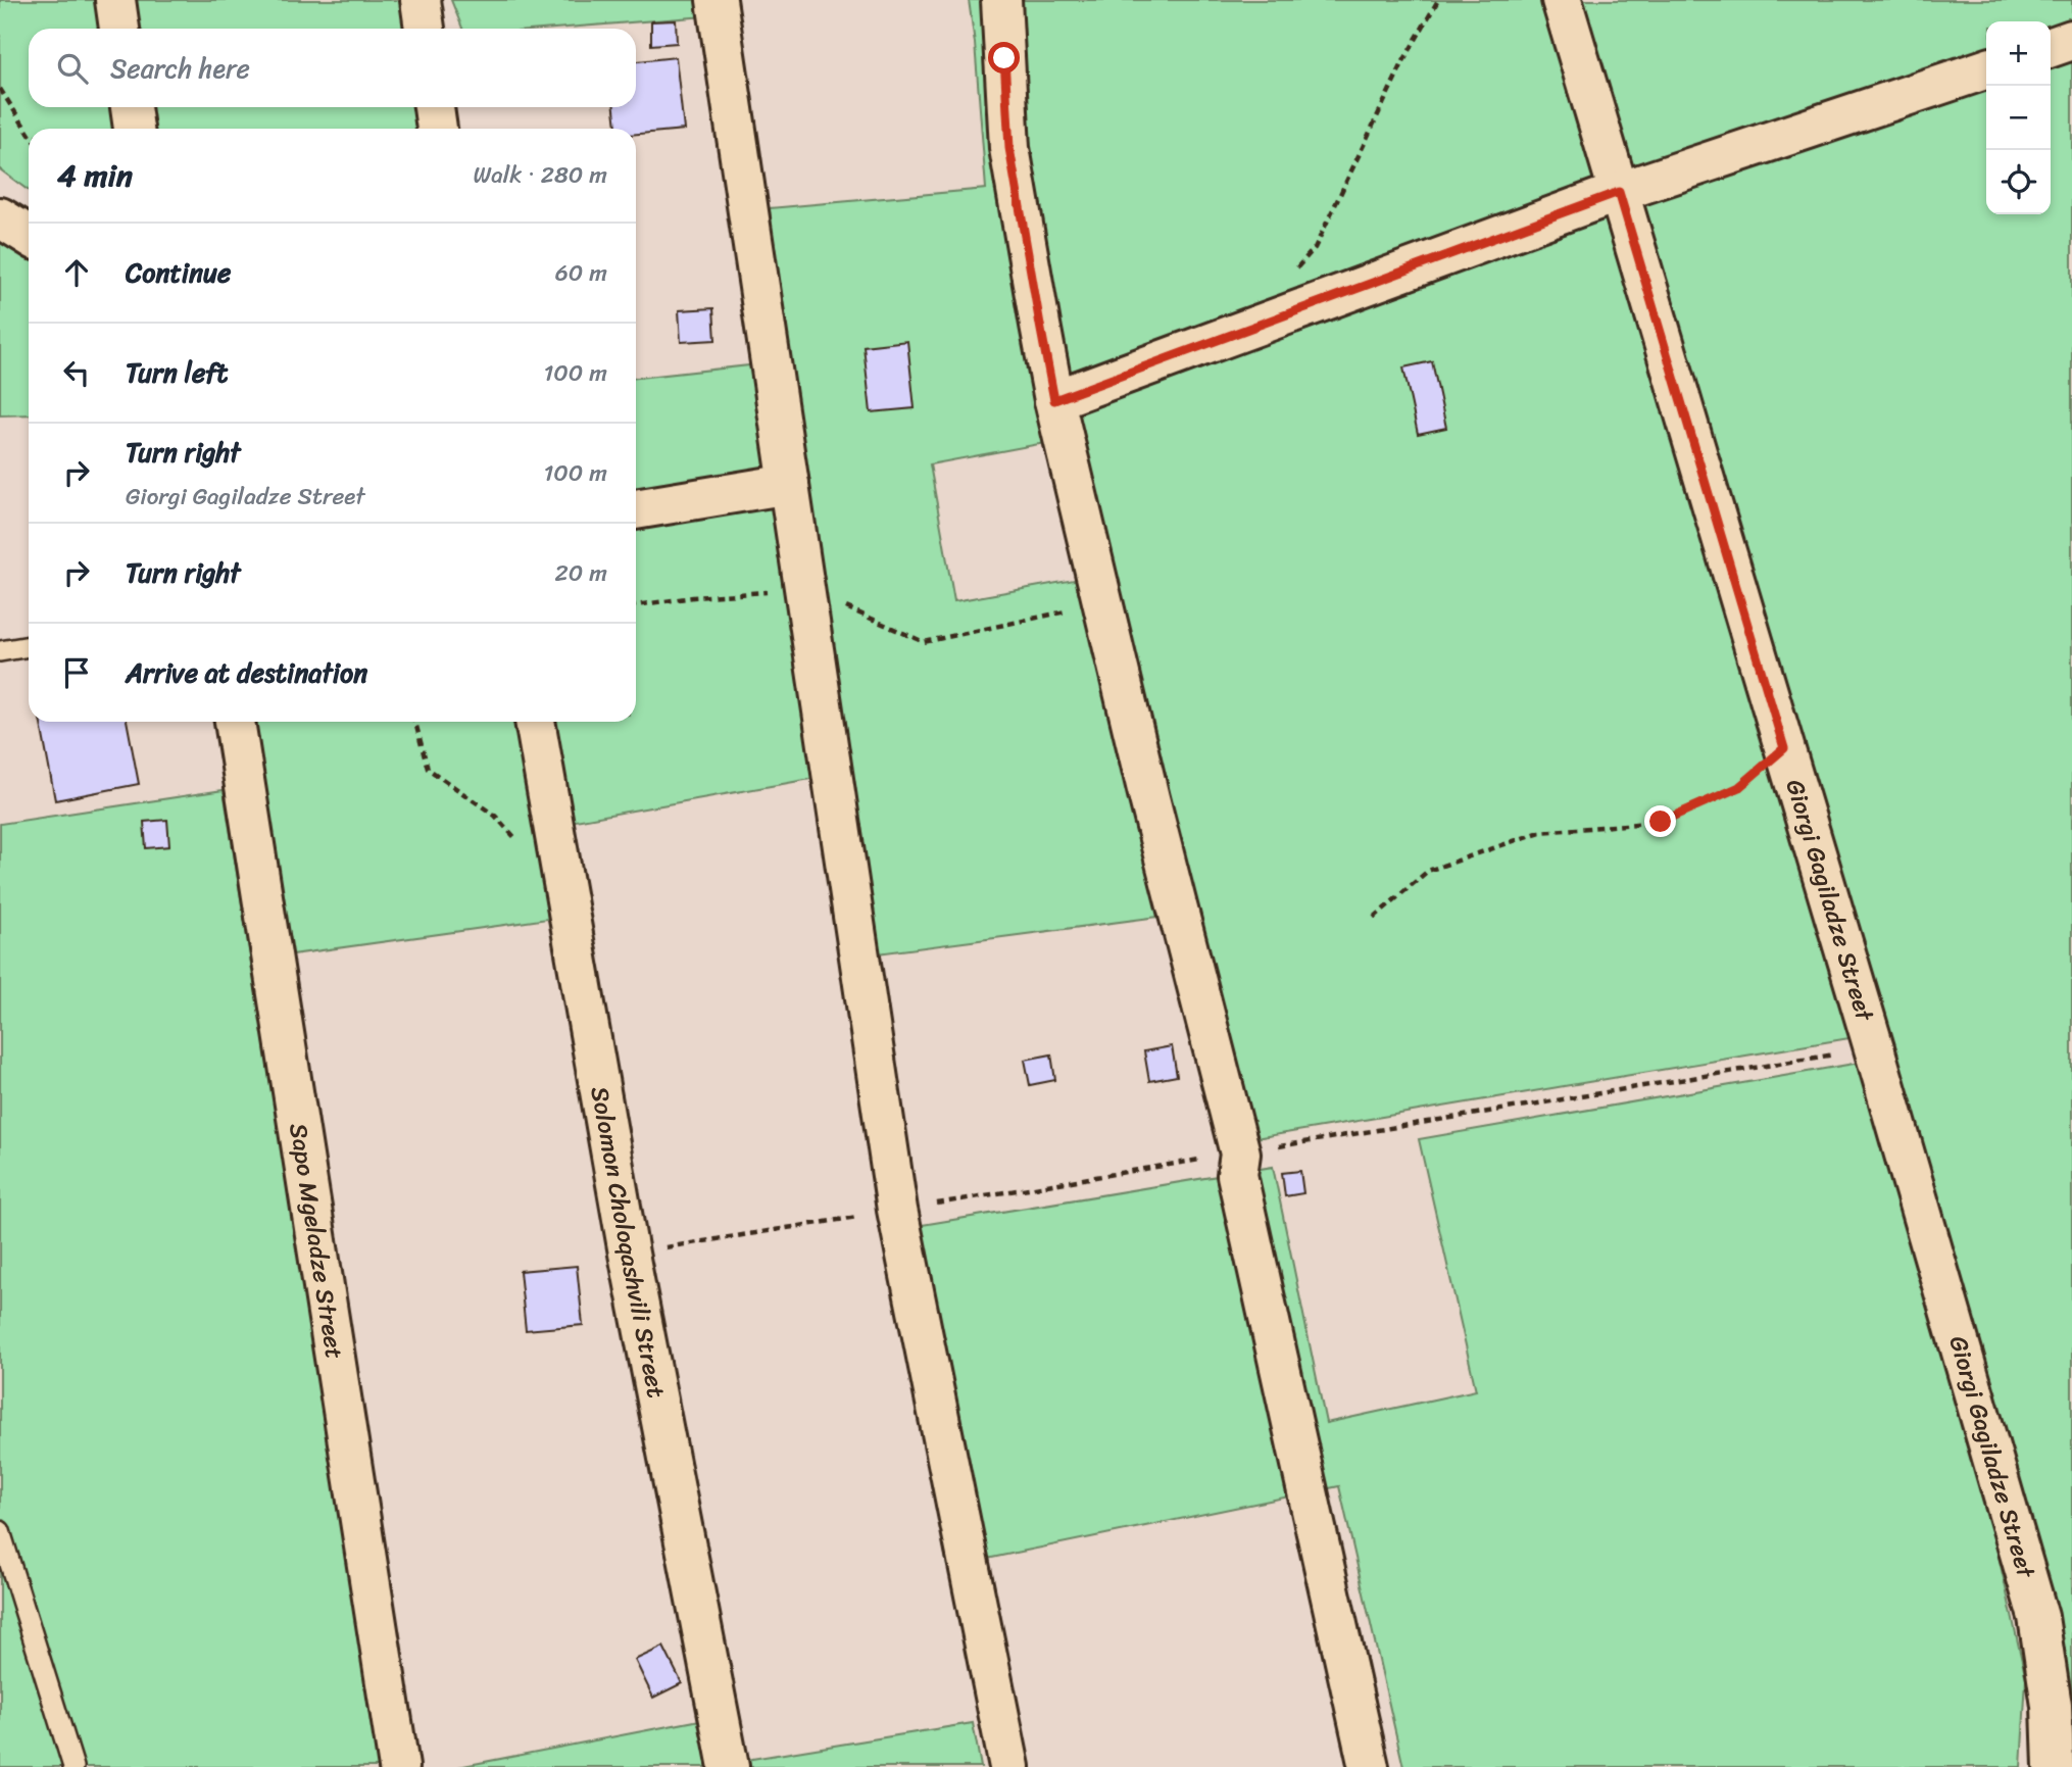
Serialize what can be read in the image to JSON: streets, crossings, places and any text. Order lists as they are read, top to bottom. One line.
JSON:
{"streets":{"street":["Giorgi Gagiladze Street","Sapo Mgeladze Street","Solomon Choloqashvili Street"]},"page":{"map_buttons":["+","−"],"search":"Search here","heading":["4 min","Walk · 280 m"],"list":[["Continue","60 m"],["Turn left","100 m"],["Turn right","Giorgi Gagiladze Street","100 m"],["Turn right","20 m"],"Arrive at destination"]}}
